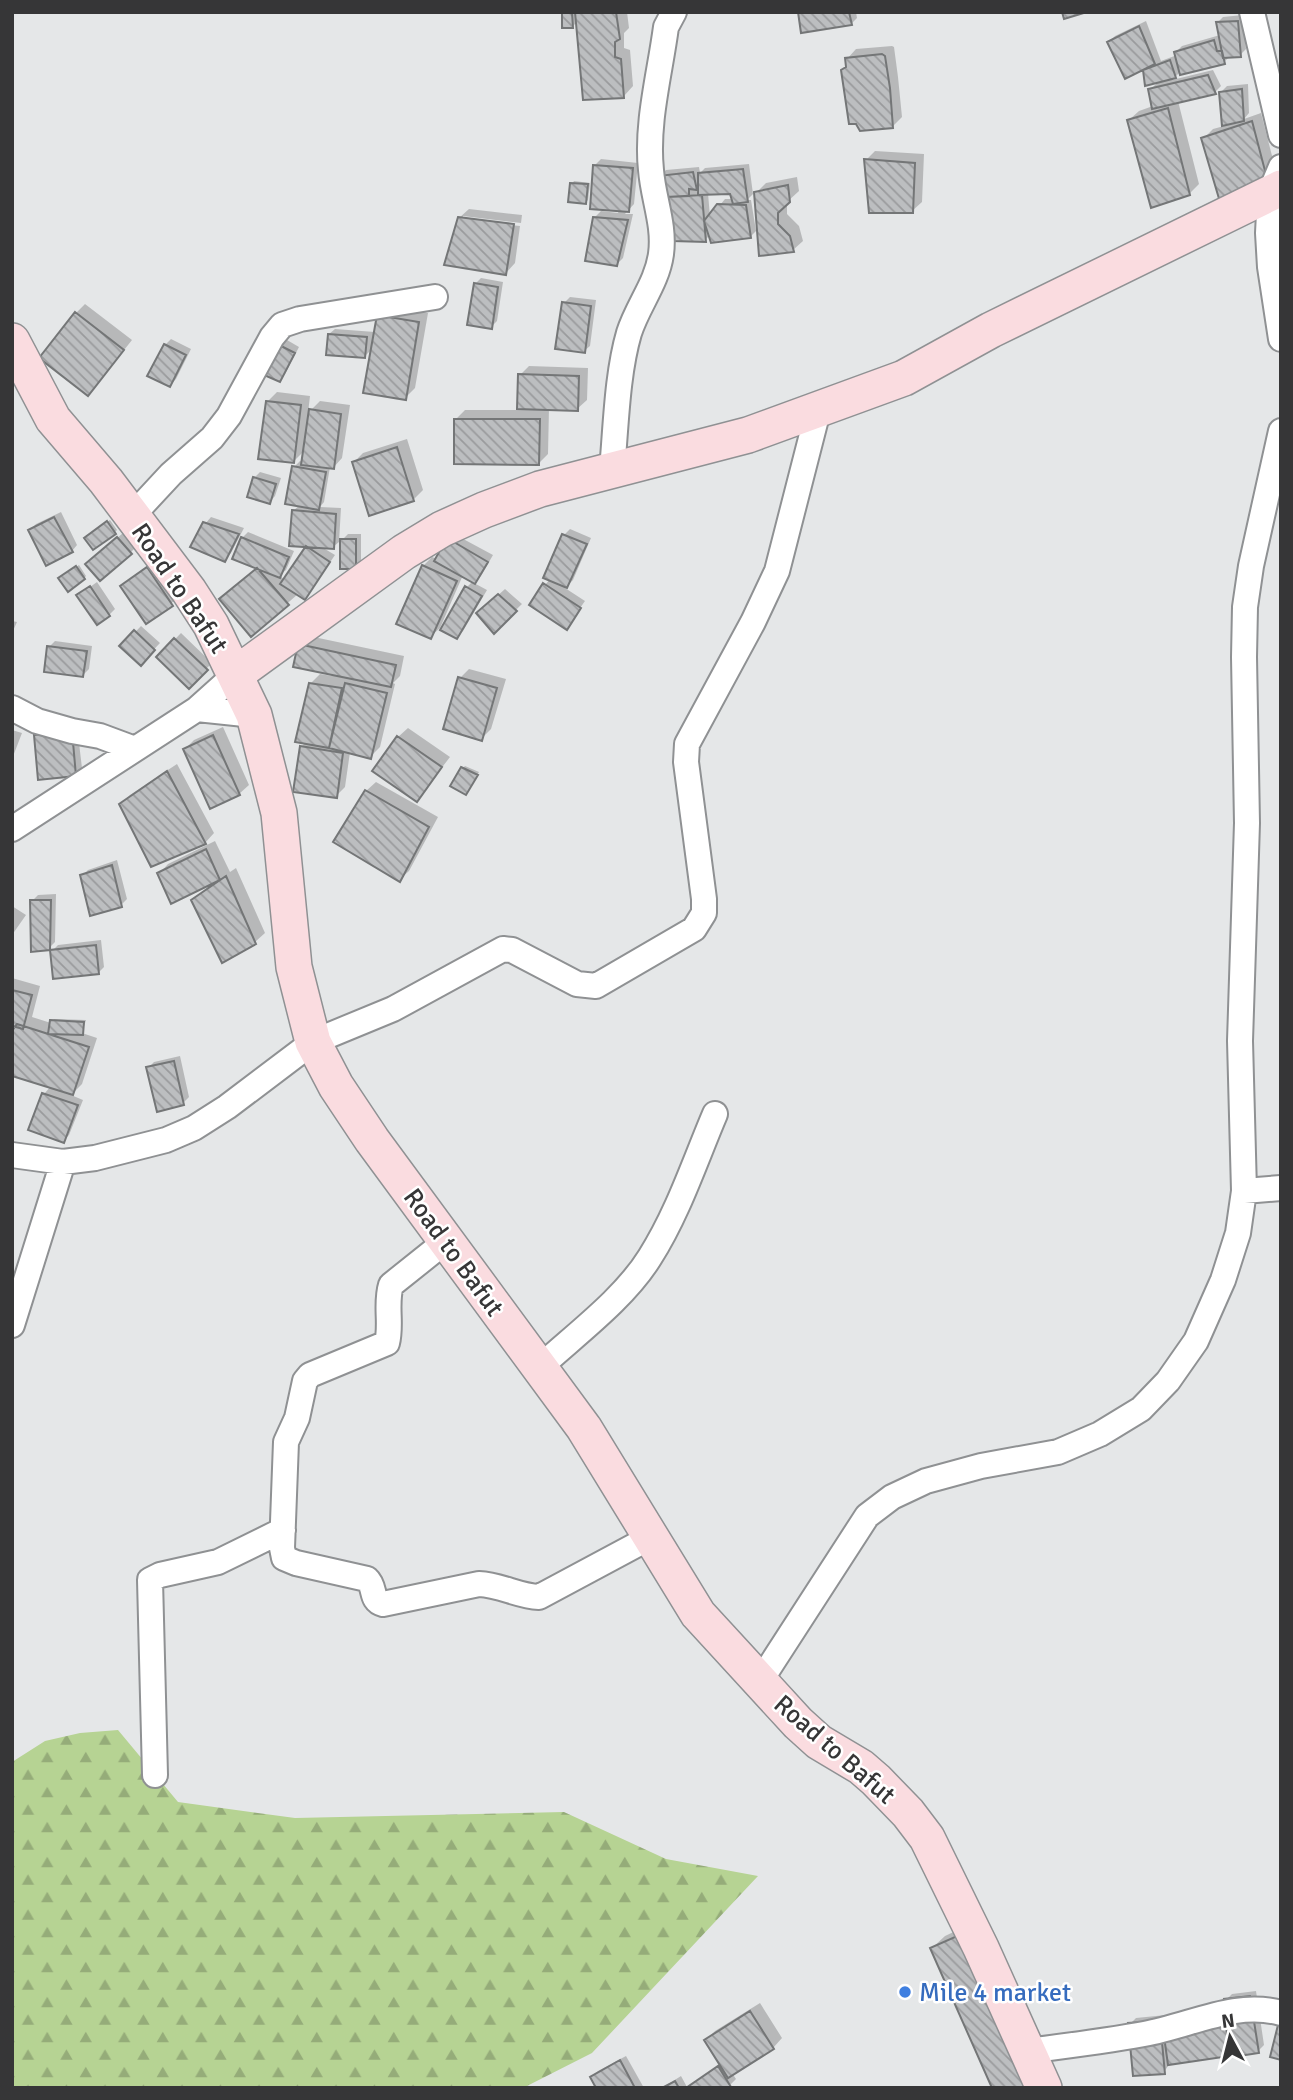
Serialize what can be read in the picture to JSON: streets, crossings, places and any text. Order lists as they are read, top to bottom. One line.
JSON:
{"streets":{"street":["Road to Bafut"]},"places":["Mile 4 market"],"north":"top"}
